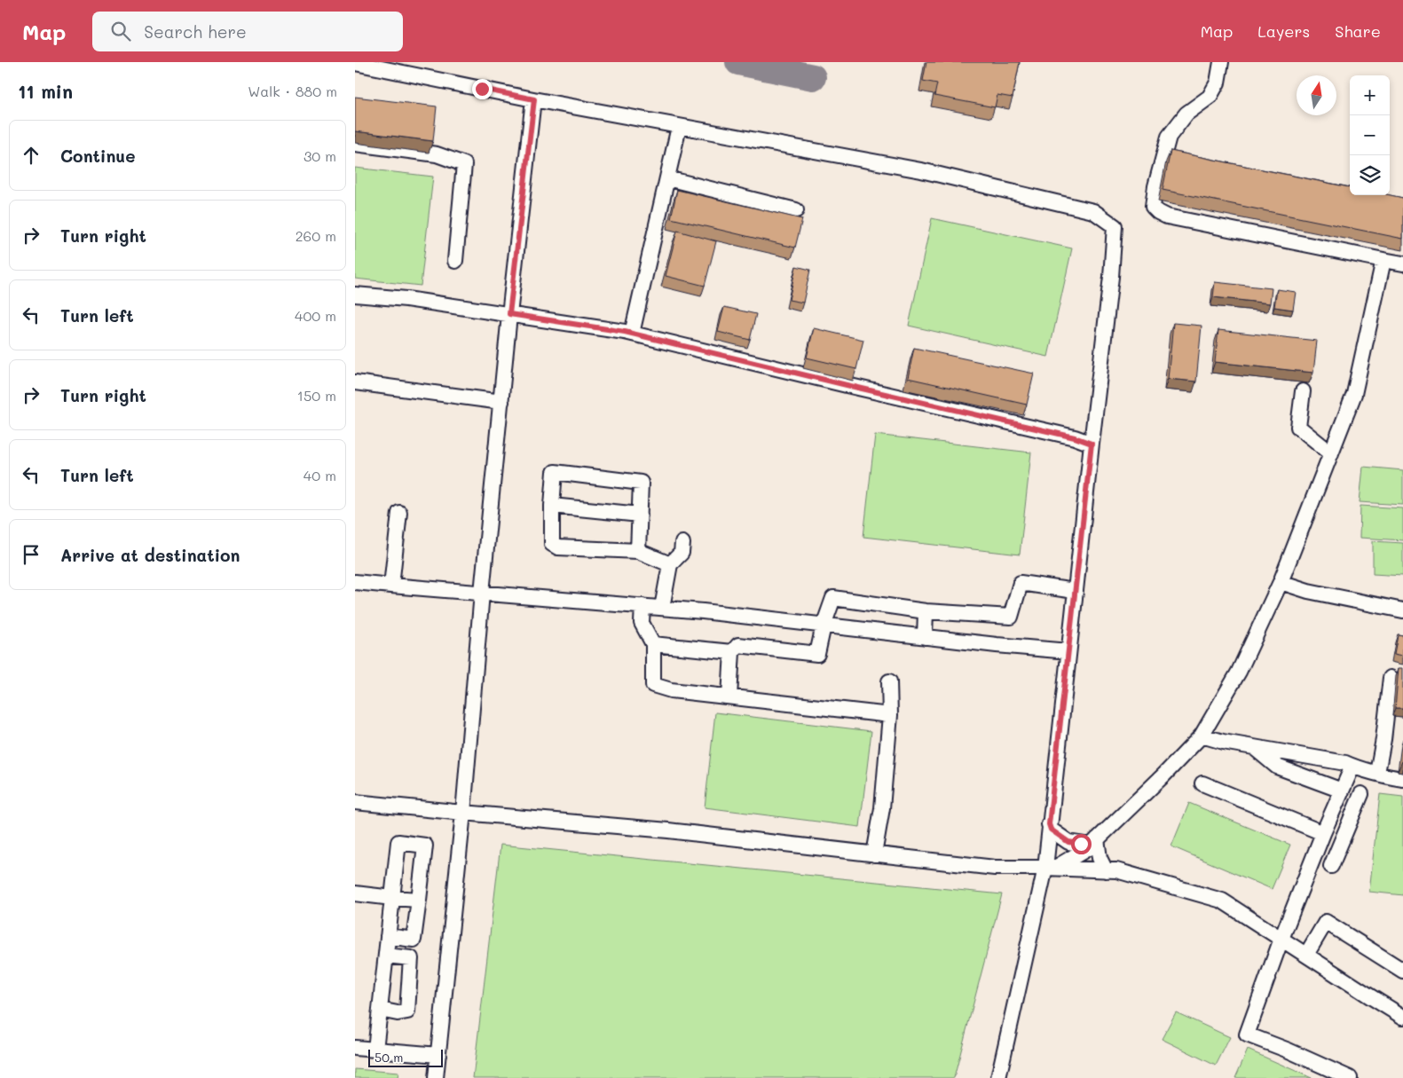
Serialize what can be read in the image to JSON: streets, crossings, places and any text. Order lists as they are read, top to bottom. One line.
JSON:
{"scale_bar":"50 m","north":"top","page":{"header":"Map","search":"Search here","nav":["Map","Layers","Share"],"heading":["11 min","Walk · 880 m"],"map_buttons":["+","−"],"list":[["Continue","30 m"],["Turn right","260 m"],["Turn left","400 m"],["Turn right","150 m"],["Turn left","40 m"],"Arrive at destination"],"scale":"50 m"}}
